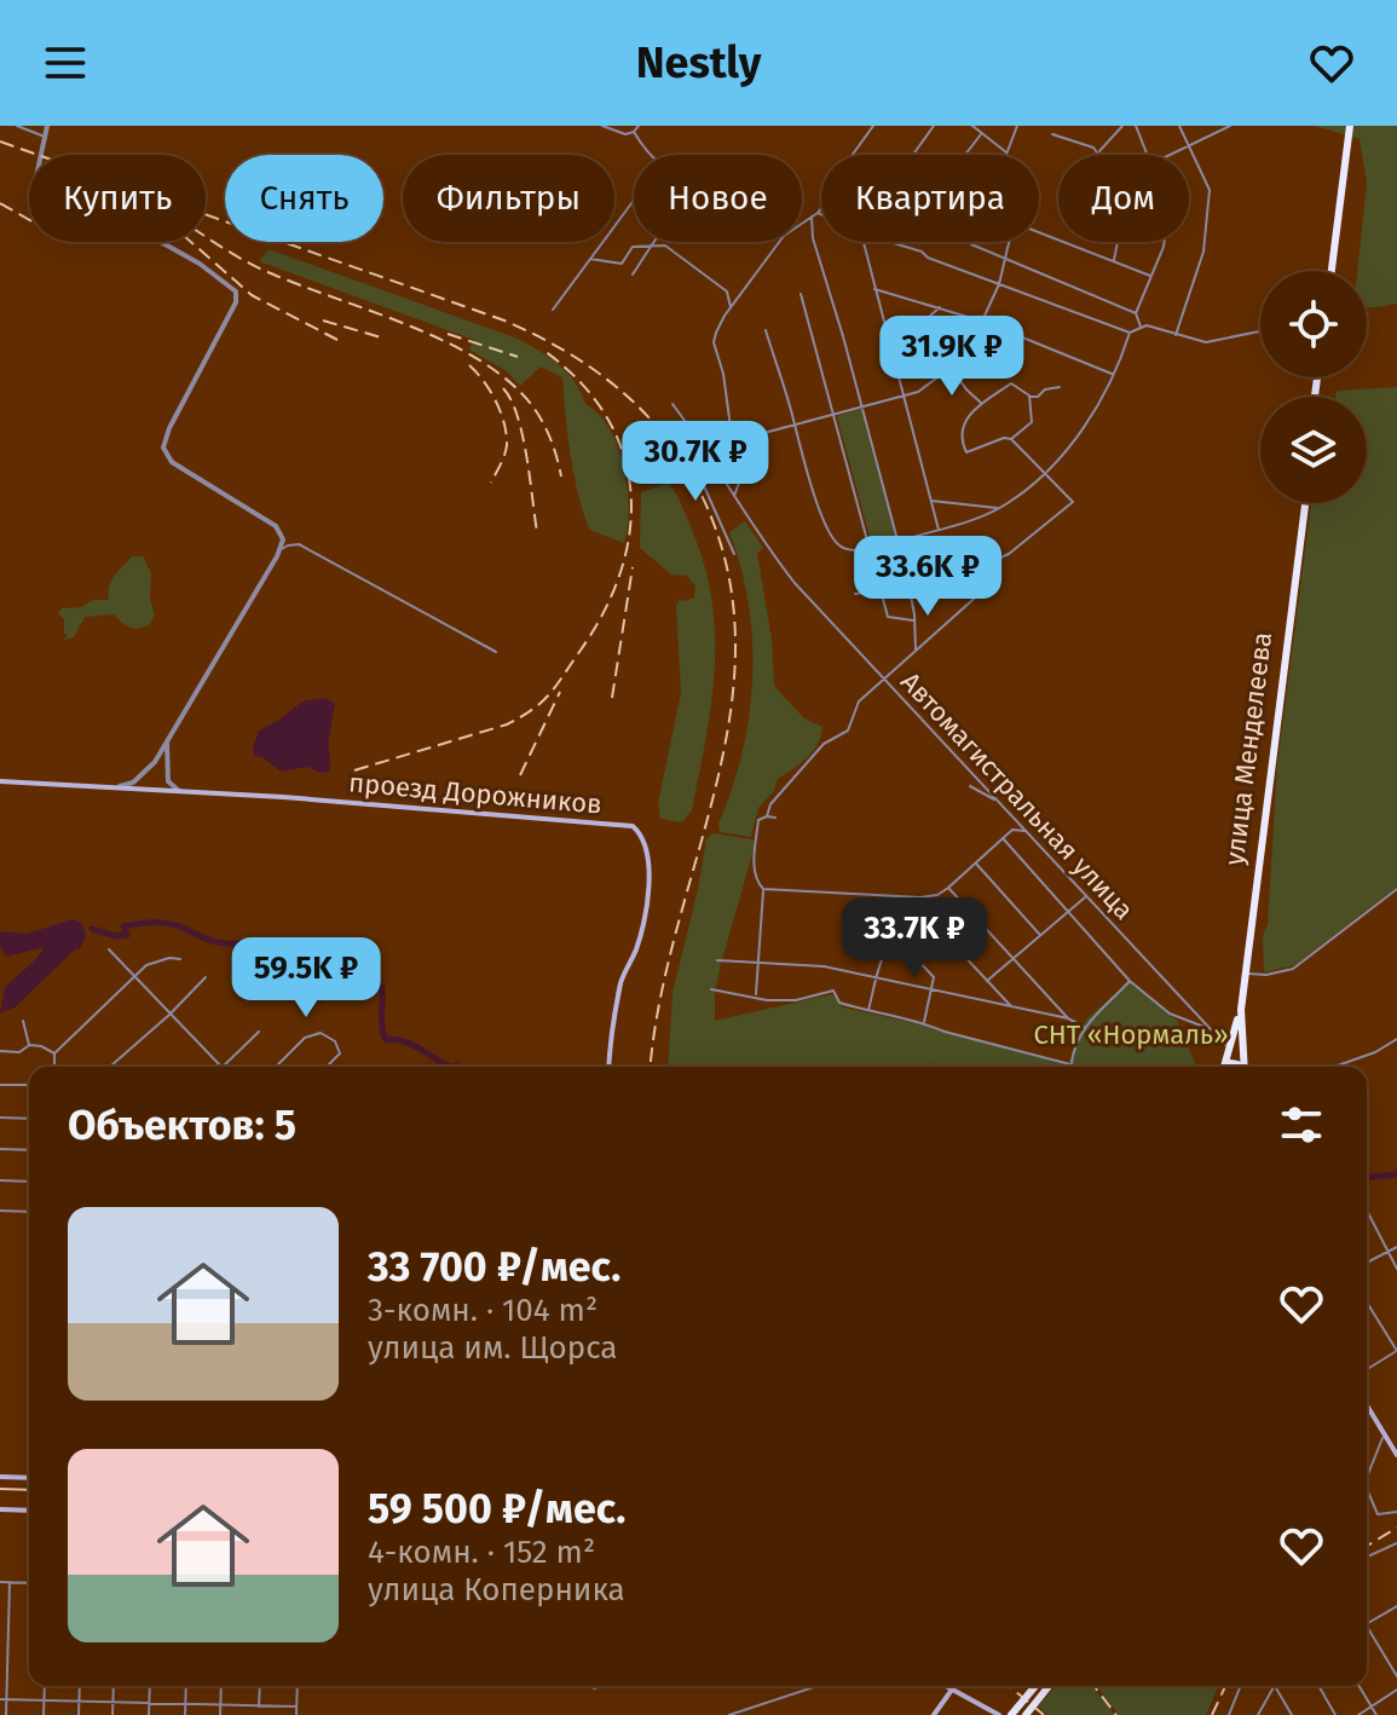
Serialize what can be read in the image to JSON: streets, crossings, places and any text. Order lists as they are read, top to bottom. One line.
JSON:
{"streets":{"highway":["улица Менделеева"],"main road":["проезд Дорожников"],"street":["Автомагистральная улица"]},"crossings":[["улица Менделеева","Автомагистральная улица"]],"parks":["СНТ «Нормаль»"],"page":{"header":"Nestly","chip":["Купить","Снять","Фильтры","Новое","Квартира","Дом"],"price":["31.9K ₽","30.7K ₽","33.6K ₽","33.7K ₽","59.5K ₽"],"heading":"Объектов: 5","list":[{"name":"33 700 ₽/мес.","note":"3-комн. · 104 m² · улица им. Щорса"},{"name":"59 500 ₽/мес.","note":"4-комн. · 152 m² · улица Коперника"}]}}
